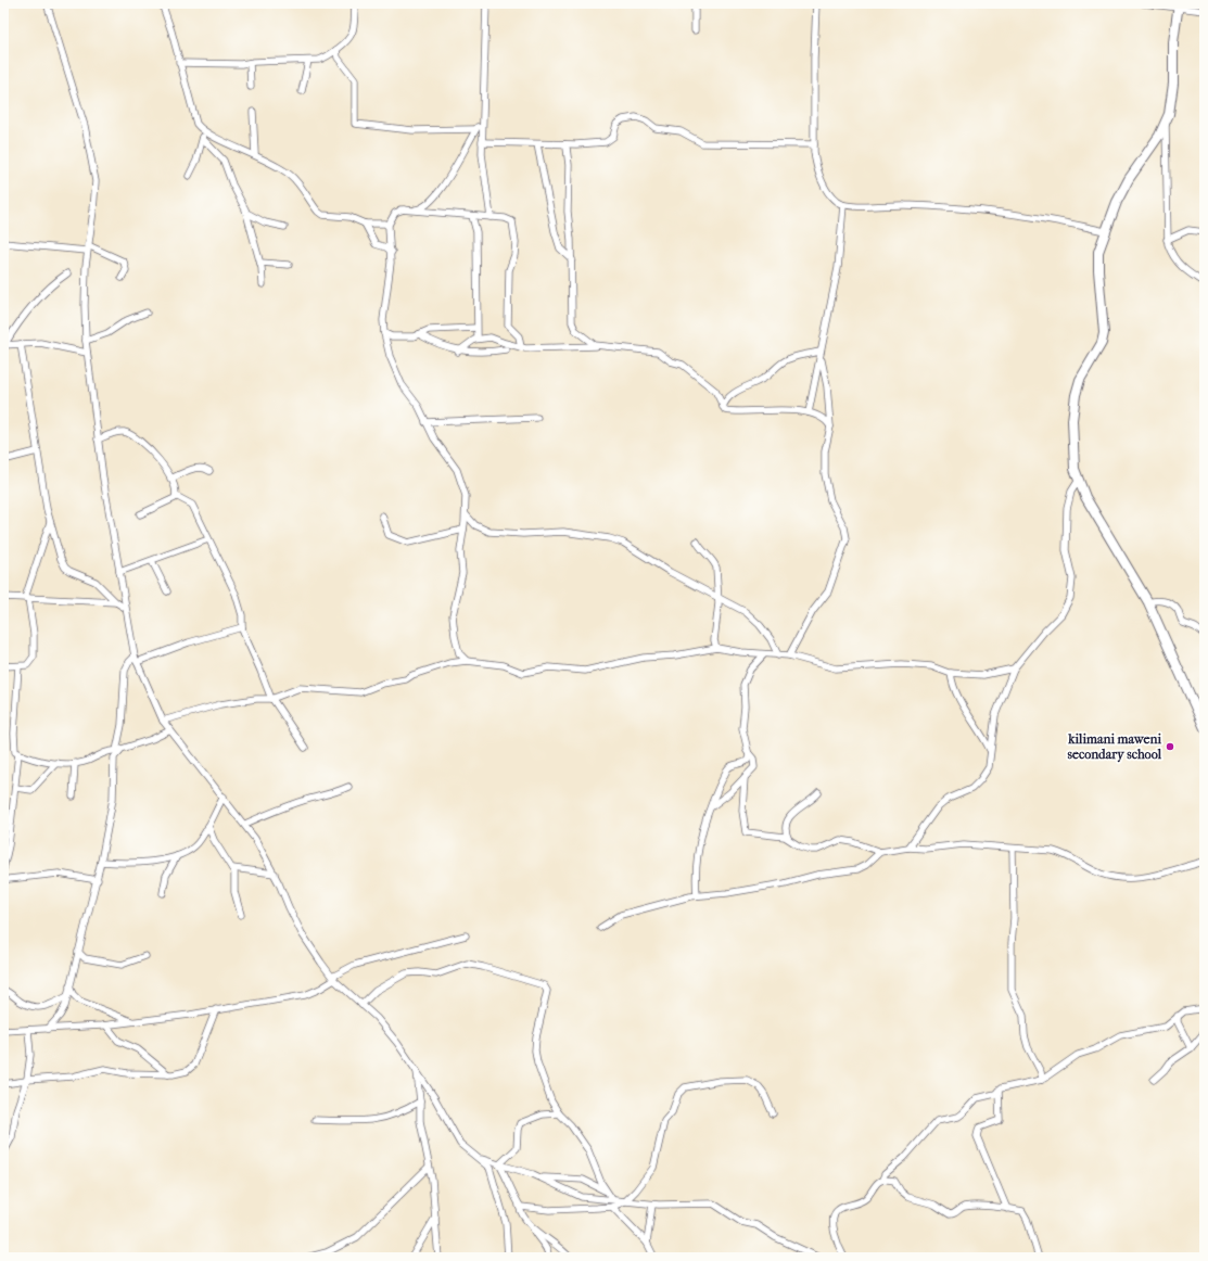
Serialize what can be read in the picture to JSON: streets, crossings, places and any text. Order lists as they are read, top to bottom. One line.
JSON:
{"places":["kilimani maweni secondary school"]}
